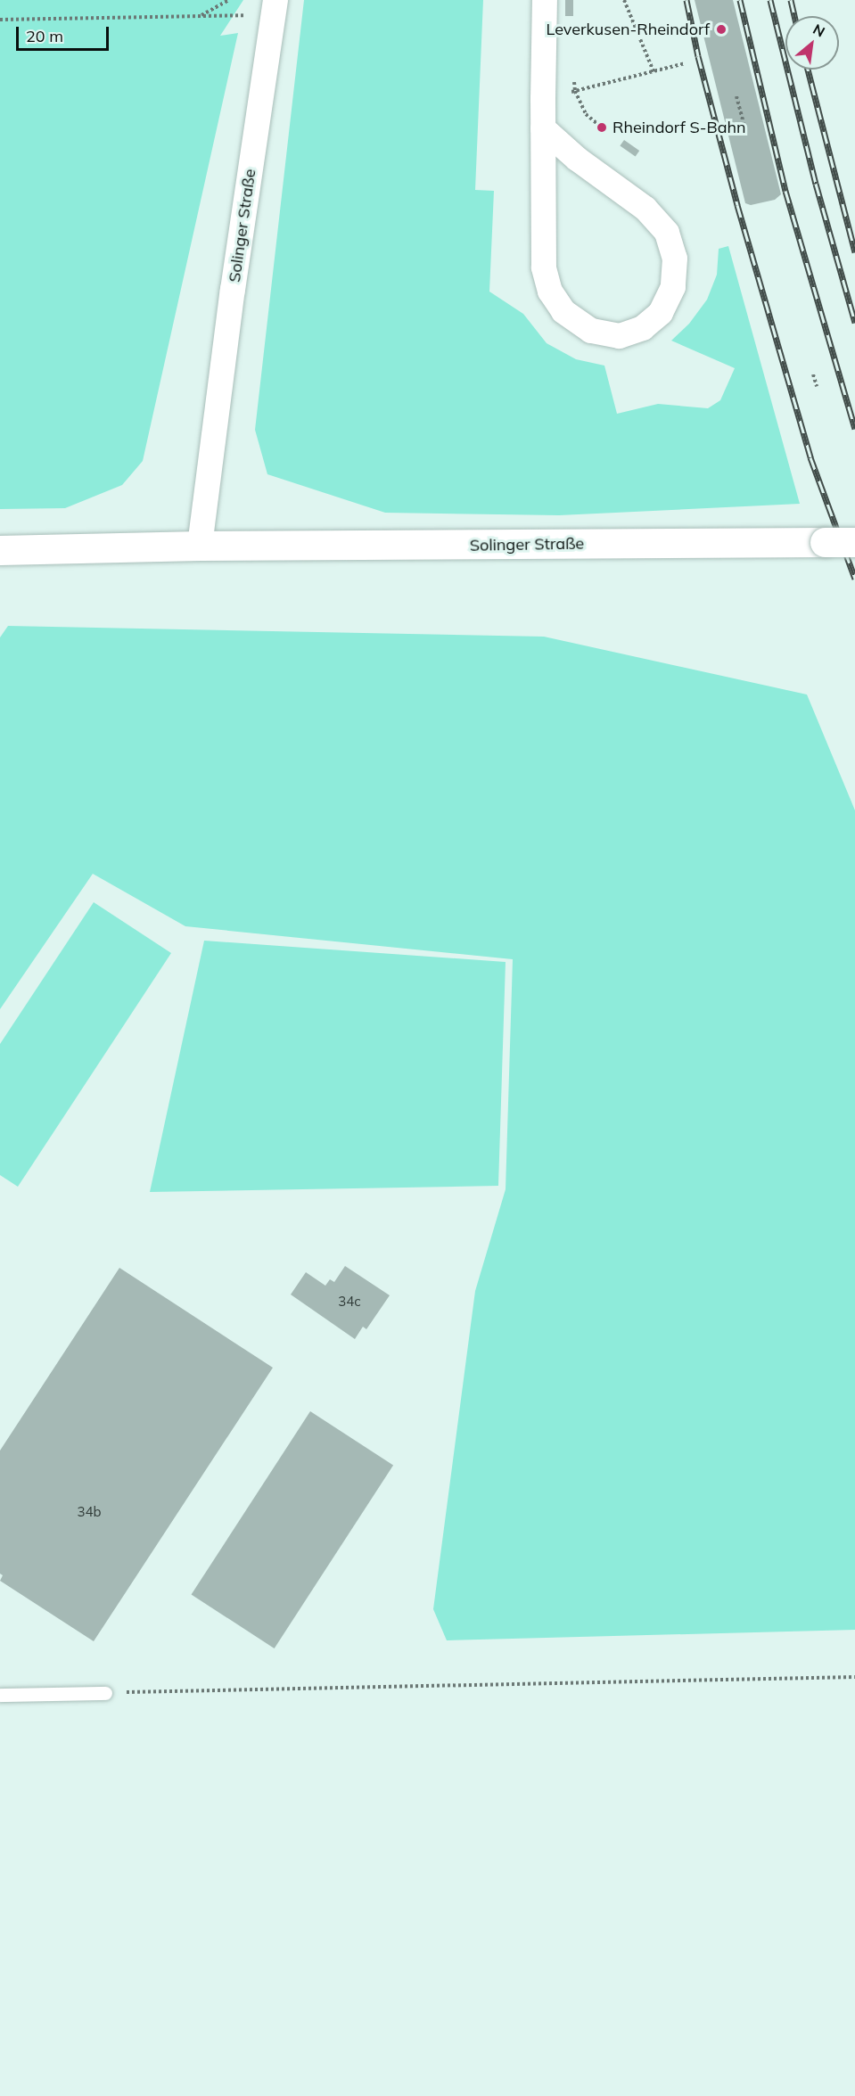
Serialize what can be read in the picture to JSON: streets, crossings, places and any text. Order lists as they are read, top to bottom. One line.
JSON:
{"streets":{"main road":["Solinger Straße"]},"places":["Leverkusen-Rheindorf","Rheindorf S-Bahn"],"house_numbers":["34c","34b"],"scale_bar":"20 m","north":"top right"}
